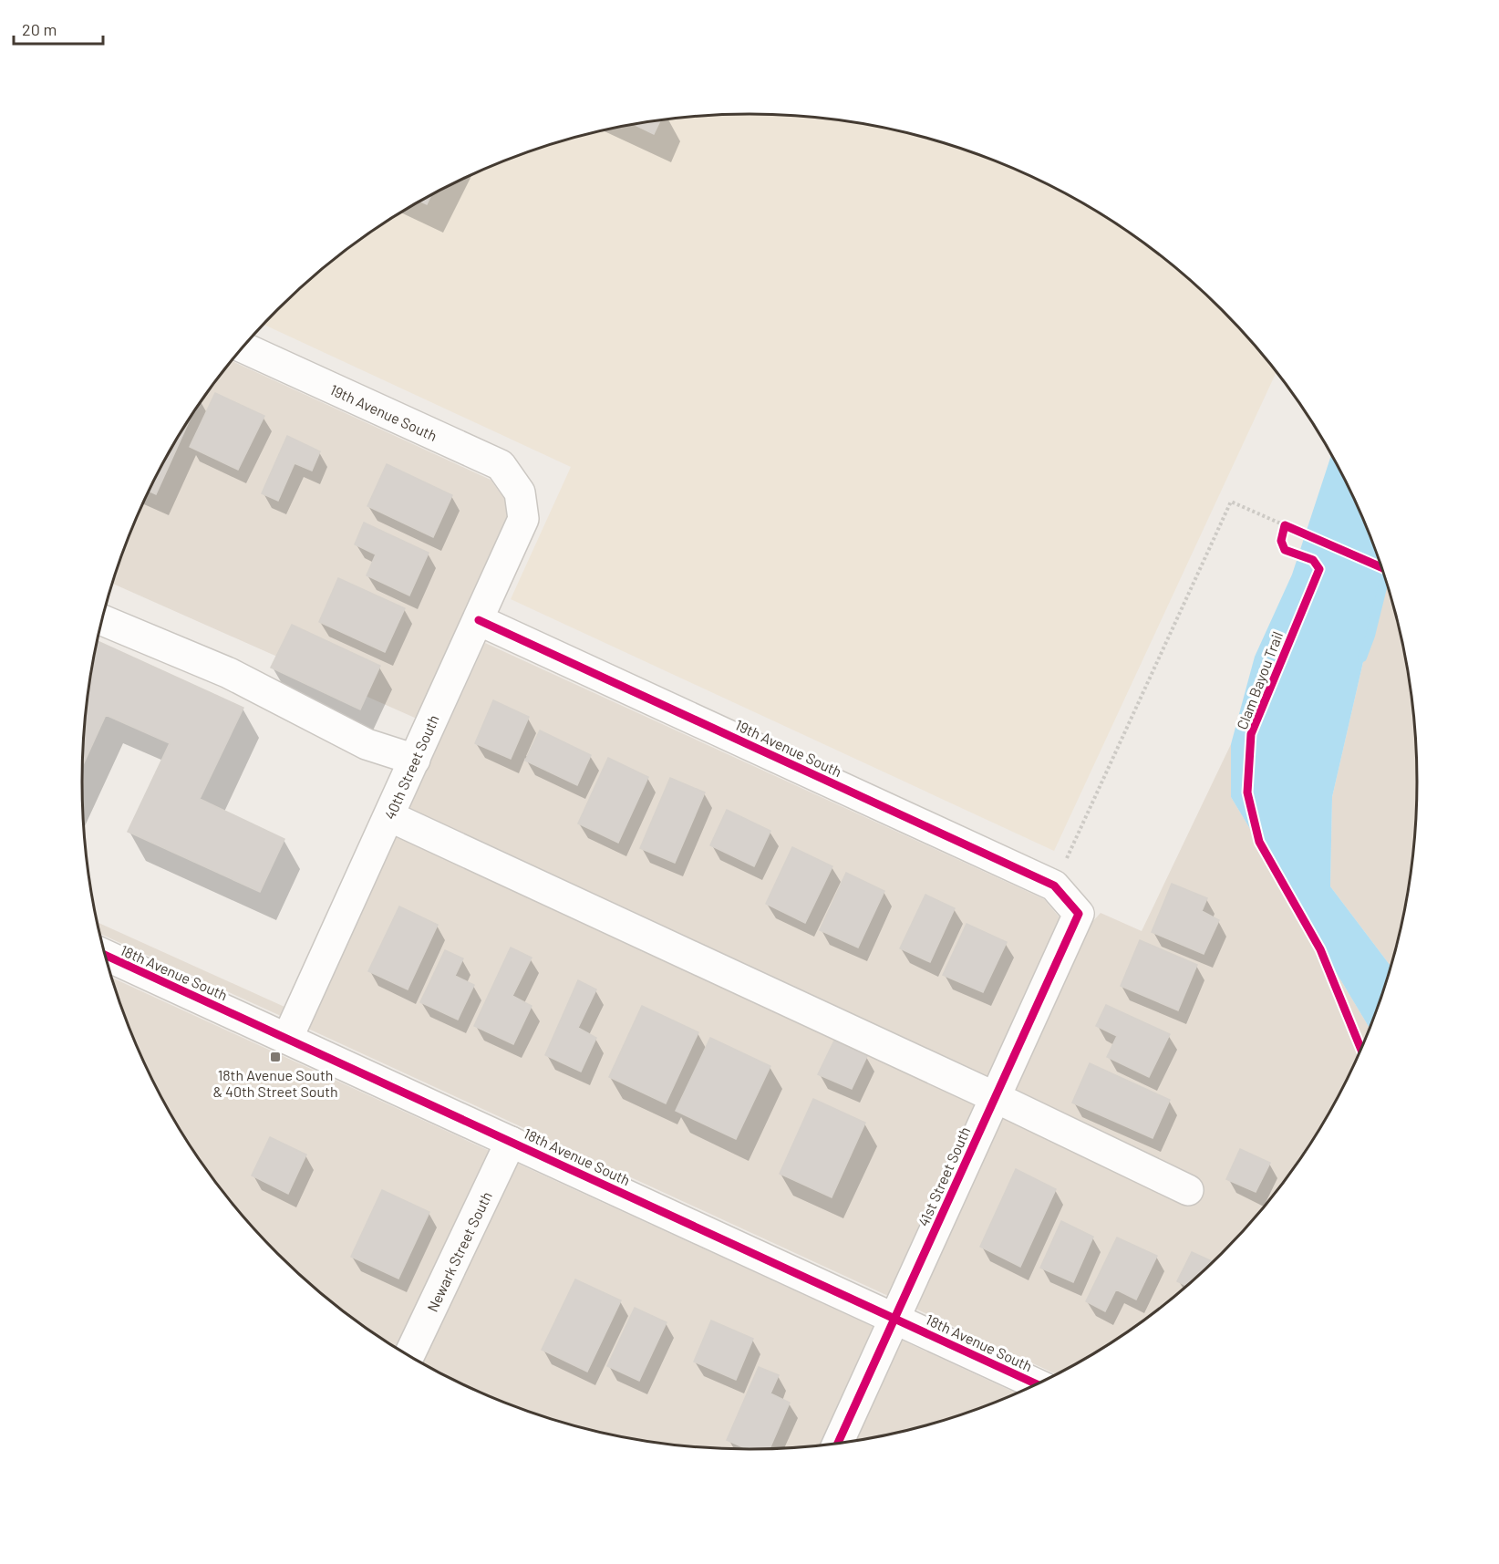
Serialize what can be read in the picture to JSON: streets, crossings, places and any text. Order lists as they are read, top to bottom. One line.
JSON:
{"streets":{"street":["19th Avenue South","40th Street South","18th Avenue South","41st Street South","Newark Street South"],"cycle path":["Clam Bayou Trail"]},"crossings":[["19th Avenue South","40th Street South"],["19th Avenue South","41st Street South"],["40th Street South","18th Avenue South"],["18th Avenue South","41st Street South"],["18th Avenue South","Newark Street South"]],"places":{"transit":["18th Avenue South & 40th Street South"]},"scale_bar":"20 m"}
